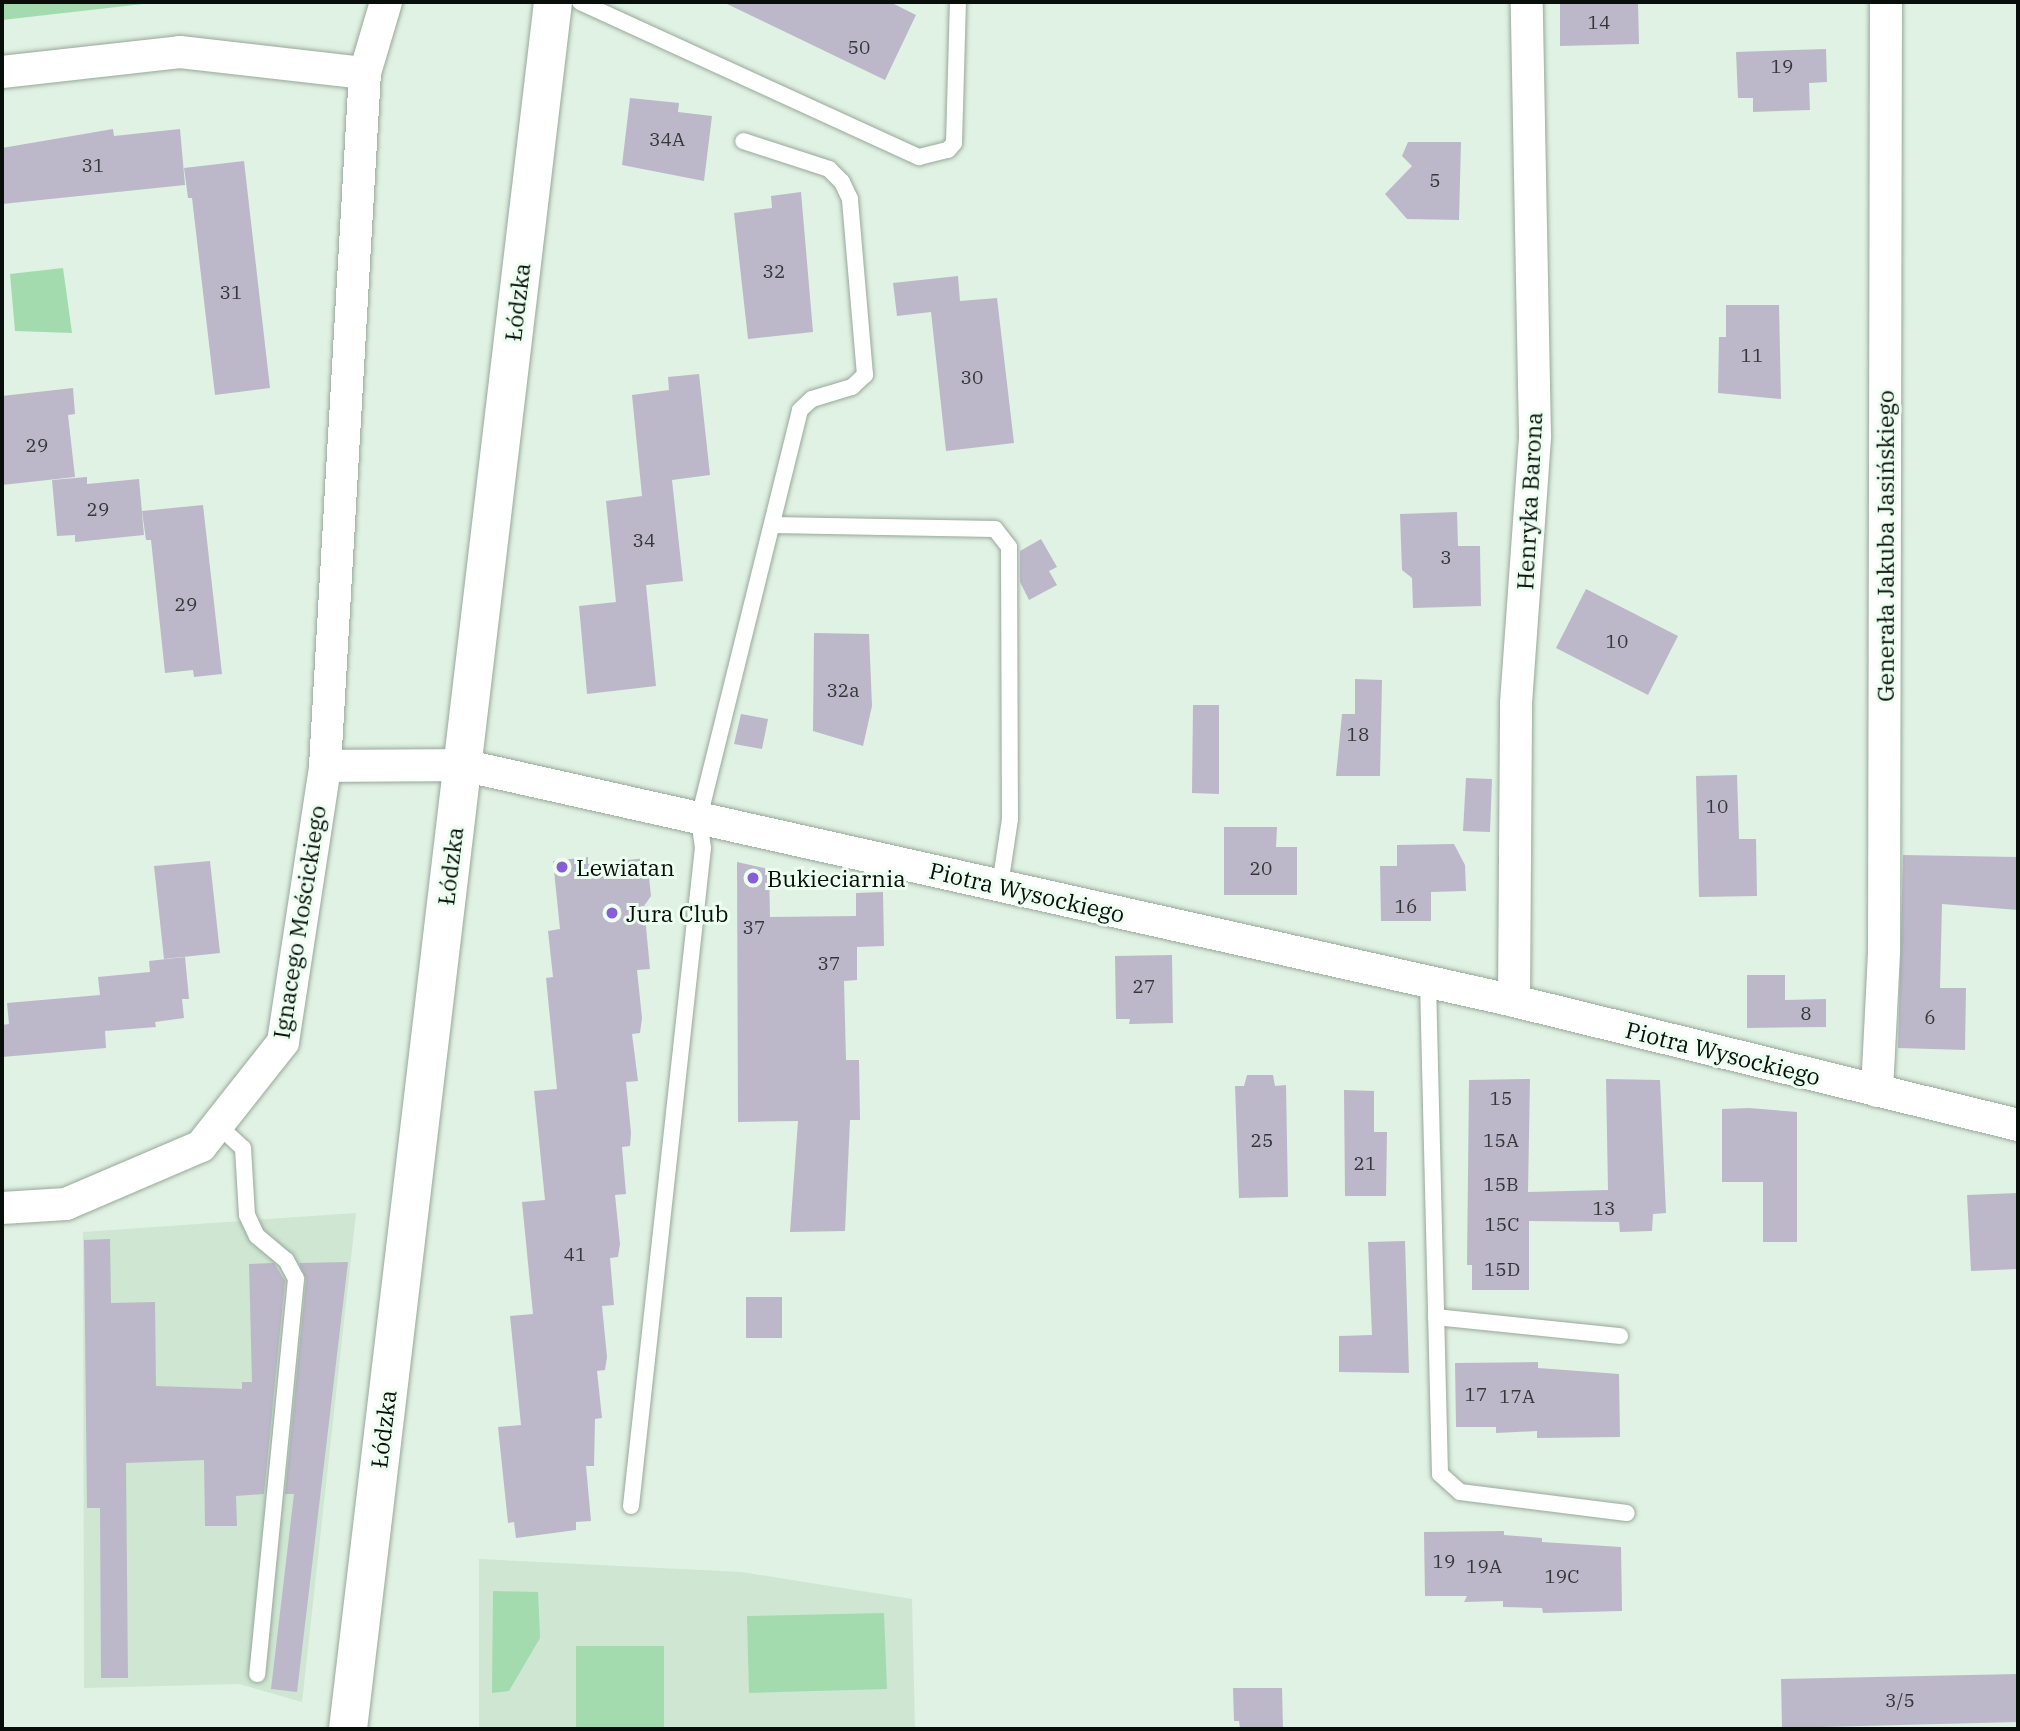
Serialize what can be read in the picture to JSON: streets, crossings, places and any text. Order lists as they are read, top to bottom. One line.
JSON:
{"streets":{"street":["Łódzka","Henryka Barona","Generała Jakuba Jasińskiego","Piotra Wysockiego","Ignacego Mościckiego"]},"crossings":[["Łódzka","Piotra Wysockiego"],["Henryka Barona","Piotra Wysockiego"],["Generała Jakuba Jasińskiego","Piotra Wysockiego"]],"places":["Lewiatan","Bukieciarnia","Jura Club"],"house_numbers":["14","50","19","34A","31","5","32","31","11","30","29","29","34","3","29","10","32a","18","10","20","16","37","37","27","8","6","15","25","15A","21","15B","13","15C","41","15D","17","17A","19","19A","19C","3/5"]}
